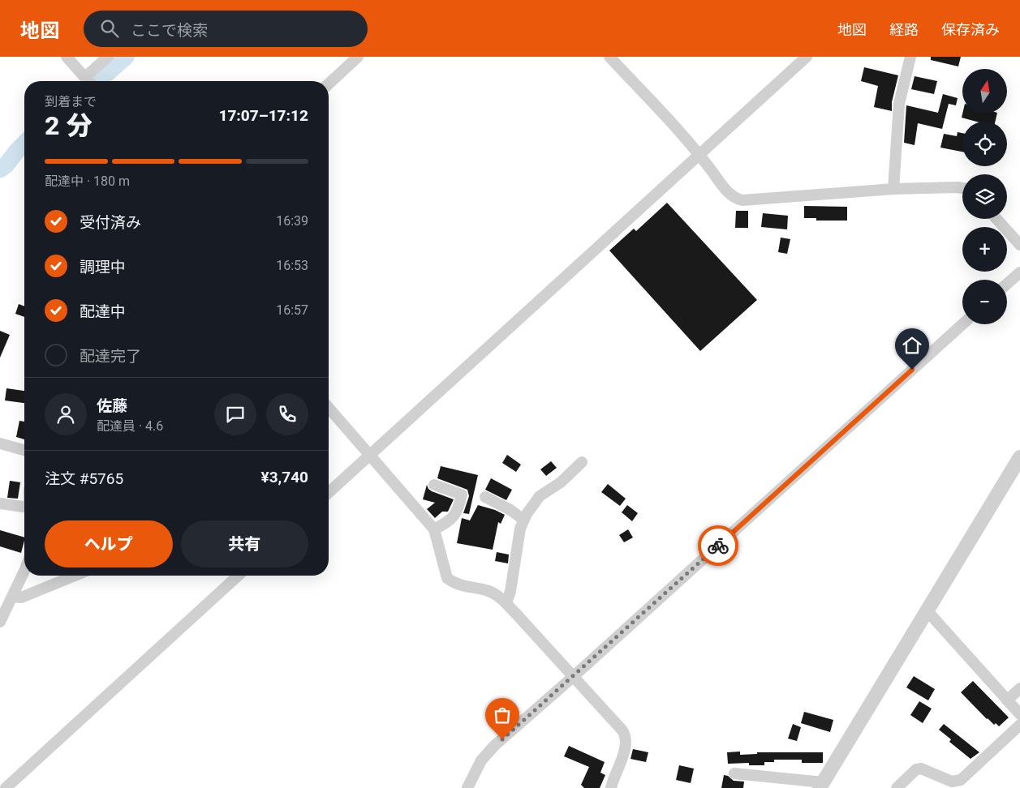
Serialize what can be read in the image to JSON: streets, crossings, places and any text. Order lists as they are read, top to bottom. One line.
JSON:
{"north":"top","page":{"header":"地図","search":"ここで検索","nav":["地図","経路","保存済み"],"map_buttons":["+","−"],"heading":["2 分","到着まで","17:07–17:12"],"panel":["佐藤","配達員 · 4.6","注文 #5765","¥3,740"],"bar":"配達中 · 180 m","list":[["受付済み","16:39"],["調理中","16:53"],["配達中","16:57"],"配達完了"],"buttons":["ヘルプ","共有"]}}
